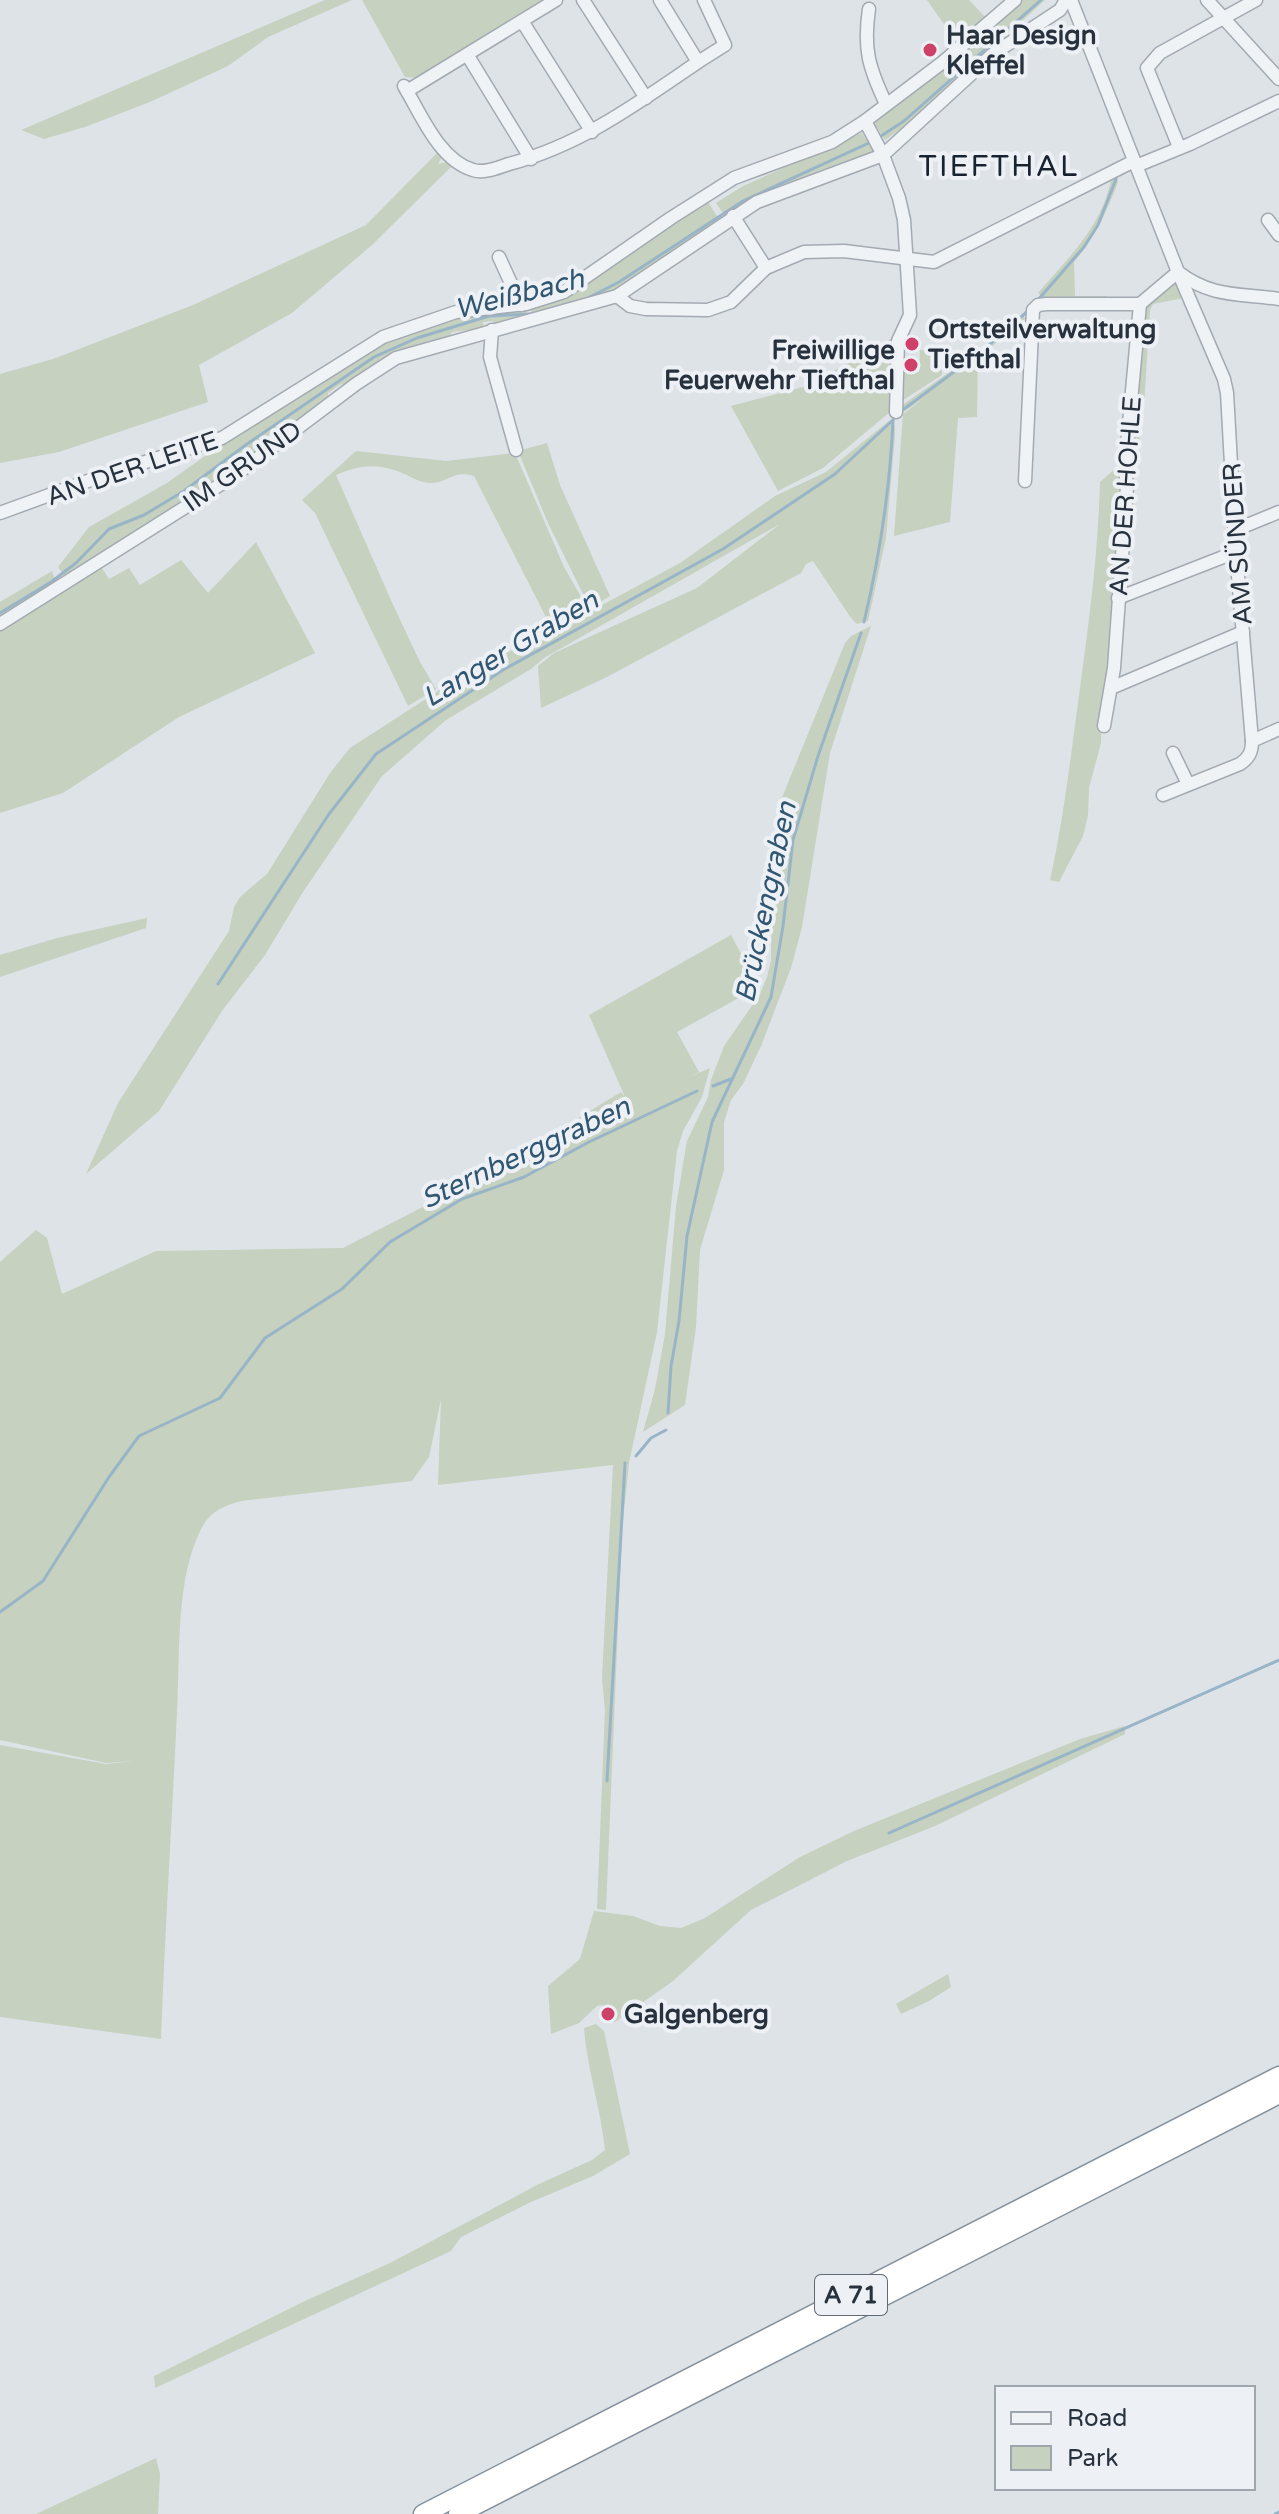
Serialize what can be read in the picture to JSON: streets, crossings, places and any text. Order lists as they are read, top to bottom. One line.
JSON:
{"streets":{"highway":["A 71"],"street":["IM GRUND","AN DER LEITE","AN DER HOHLE","AM SÜNDER"]},"districts":["TIEFTHAL"],"water":["Weißbach","Langer Graben","Brückengraben","Sternberggraben"],"places":["Haar Design Kleffel","Ortsteilverwaltung Tiefthal","Freiwillige Feuerwehr Tiefthal","Galgenberg"],"legend":["Road","Park"]}
